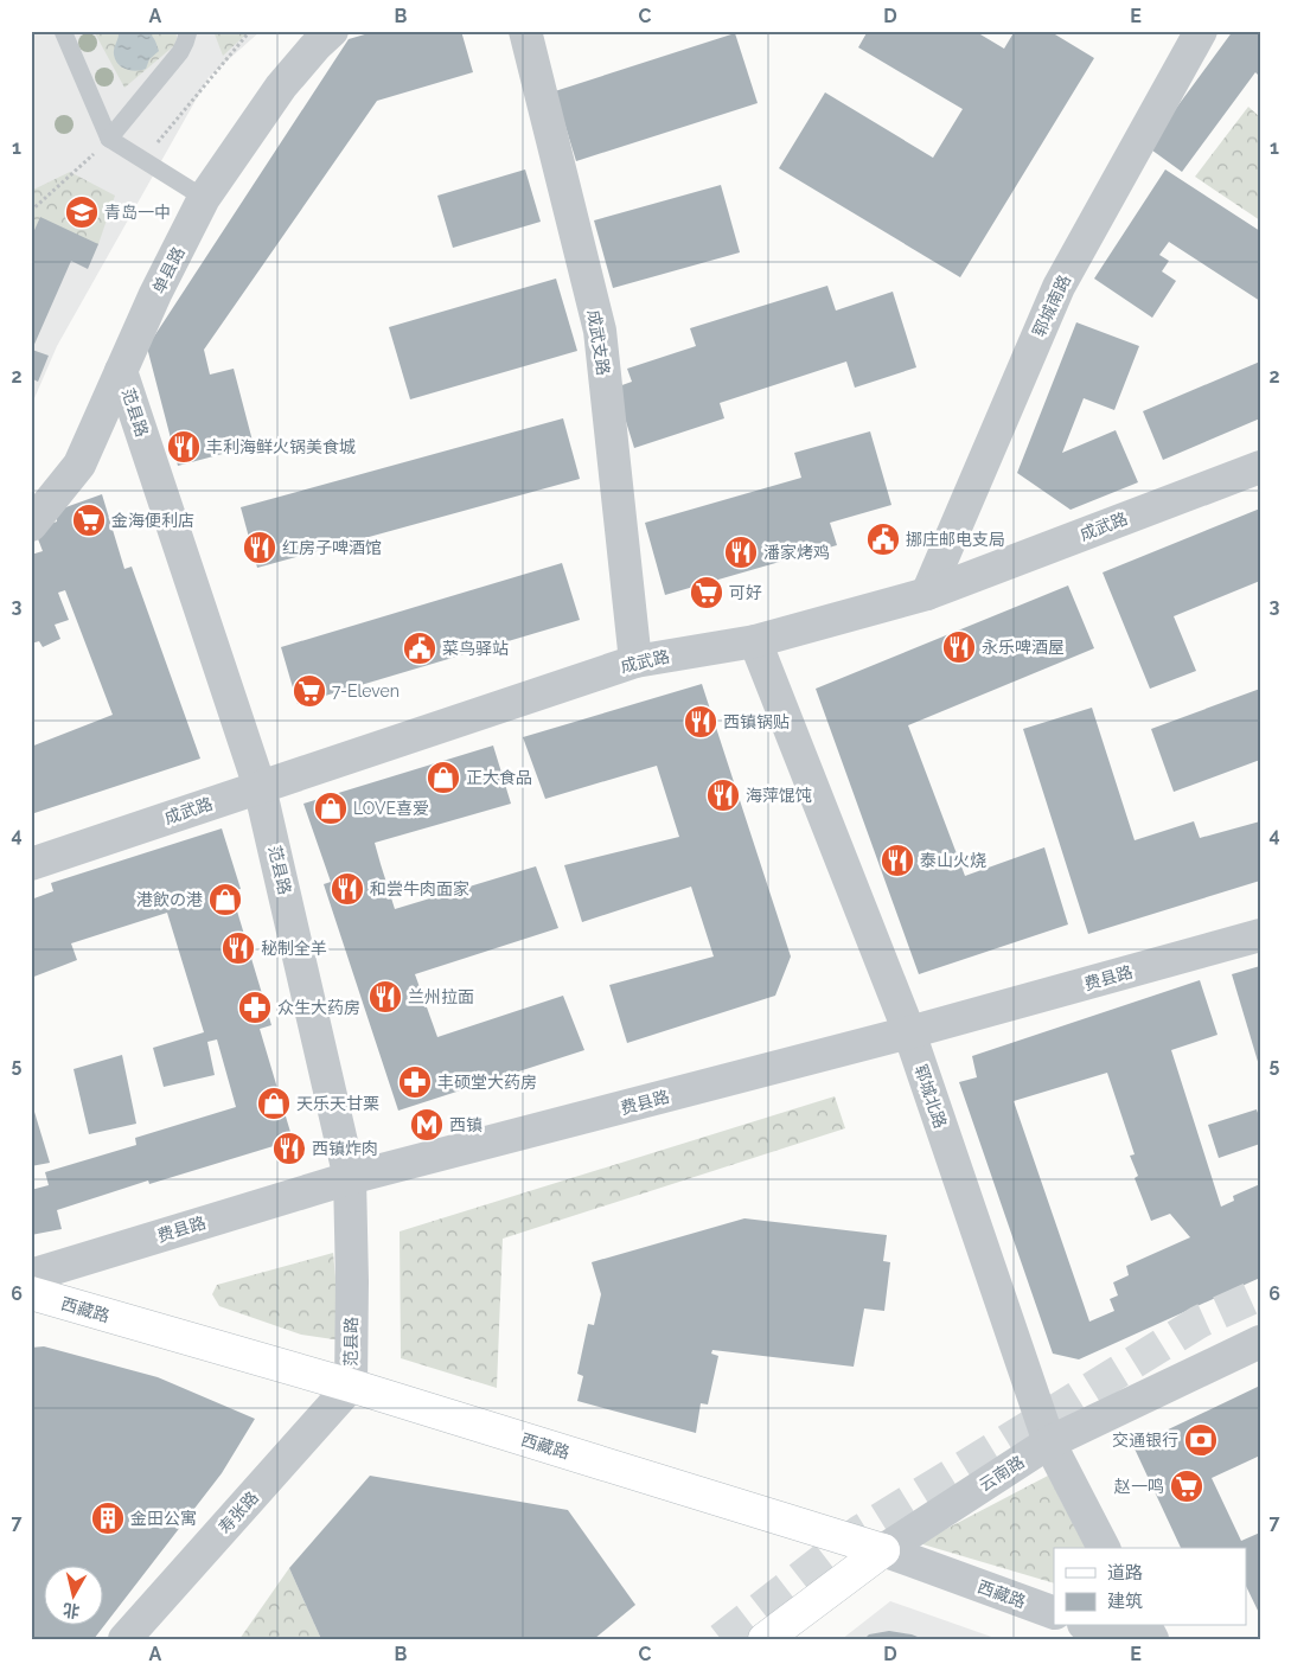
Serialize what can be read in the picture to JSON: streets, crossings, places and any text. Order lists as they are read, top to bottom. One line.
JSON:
{"streets":{"main road":["西藏路","云南路"],"street":["单县路","郓城南路","成武支路","范县路","成武路","费县路","郓城北路","寿张路"]},"crossings":[["单县路","范县路"],["郓城南路","成武路"],["成武支路","成武路"],["范县路","成武路"],["范县路","费县路"],["范县路","西藏路"],["范县路","寿张路"],["成武路","郓城北路"],["费县路","郓城北路"],["郓城北路","云南路"],["西藏路","云南路"],["西藏路","寿张路"]],"places":{"school or university":["青岛一中"],"restaurant":["丰利海鲜火锅美食城","红房子啤酒馆","潘家烤鸡","永乐啤酒屋","西镇锅贴","海萍馄饨","泰山火烧","和尝牛肉面家","秘制全羊","兰州拉面","西镇炸肉"],"supermarket":["金海便利店","可好","7-Eleven","赵一鸣"],"public building":["挪庄邮电支局","菜鸟驿站"],"shop":["正大食品","LOVE喜爱","港飲の港","天乐天甘栗"],"pharmacy":["众生大药房","丰硕堂大药房"],"metro station":["西镇"],"bank":["交通银行"],"building":["金田公寓"]},"legend":["道路","建筑"],"north":"bottom","grid":{"columns":["A","B","C","D","E"],"rows":["1","2","3","4","5","6","7"]}}
